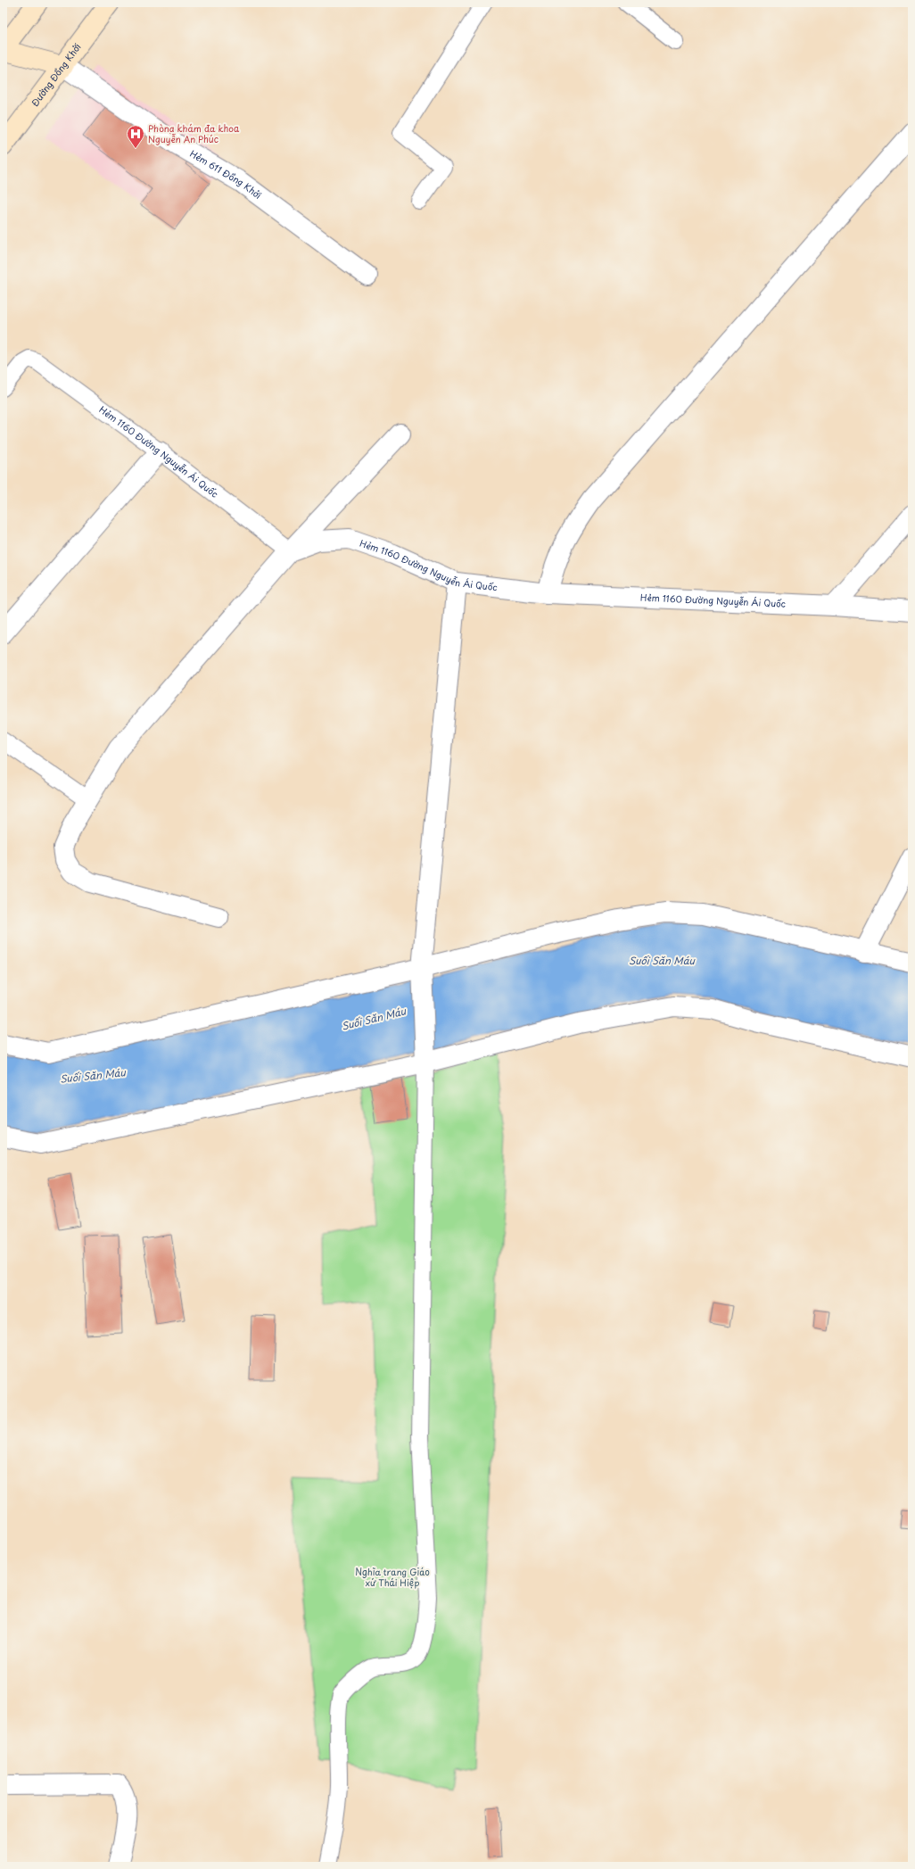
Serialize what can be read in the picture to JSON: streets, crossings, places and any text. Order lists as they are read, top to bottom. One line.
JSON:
{"streets":{"main road":["Đường Đồng Khởi"],"street":["Hẻm 611 Đồng Khởi","Hẻm 1160 Đường Nguyễn Ái Quốc"]},"crossings":[["Đường Đồng Khởi","Hẻm 611 Đồng Khởi"]],"water":["Suối Săn Máu"],"parks":["Nghĩa trang Giáo xứ Thái Hiệp"],"places":{"hospital":["Phòng khám đa khoa Nguyễn An Phúc"]}}
